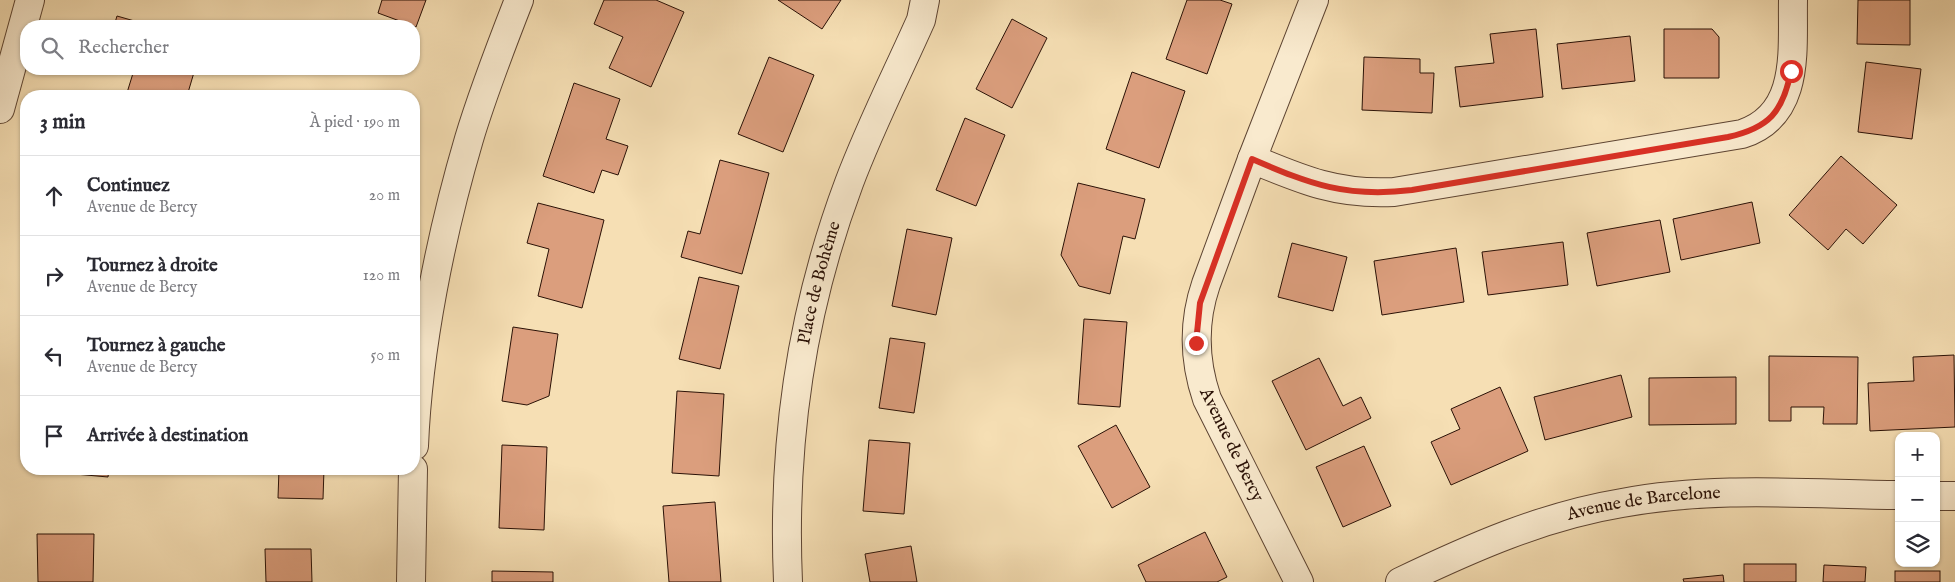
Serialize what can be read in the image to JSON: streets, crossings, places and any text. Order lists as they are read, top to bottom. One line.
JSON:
{"streets":{"street":["Place de Bohème","Avenue de Bercy","Avenue de Barcelone"]},"page":{"search":"Rechercher","heading":["3 min","À pied · 190 m"],"list":[["Continuez","Avenue de Bercy","20 m"],["Tournez à droite","Avenue de Bercy","120 m"],["Tournez à gauche","Avenue de Bercy","50 m"],"Arrivée à destination"],"map_buttons":["+","−"]}}
